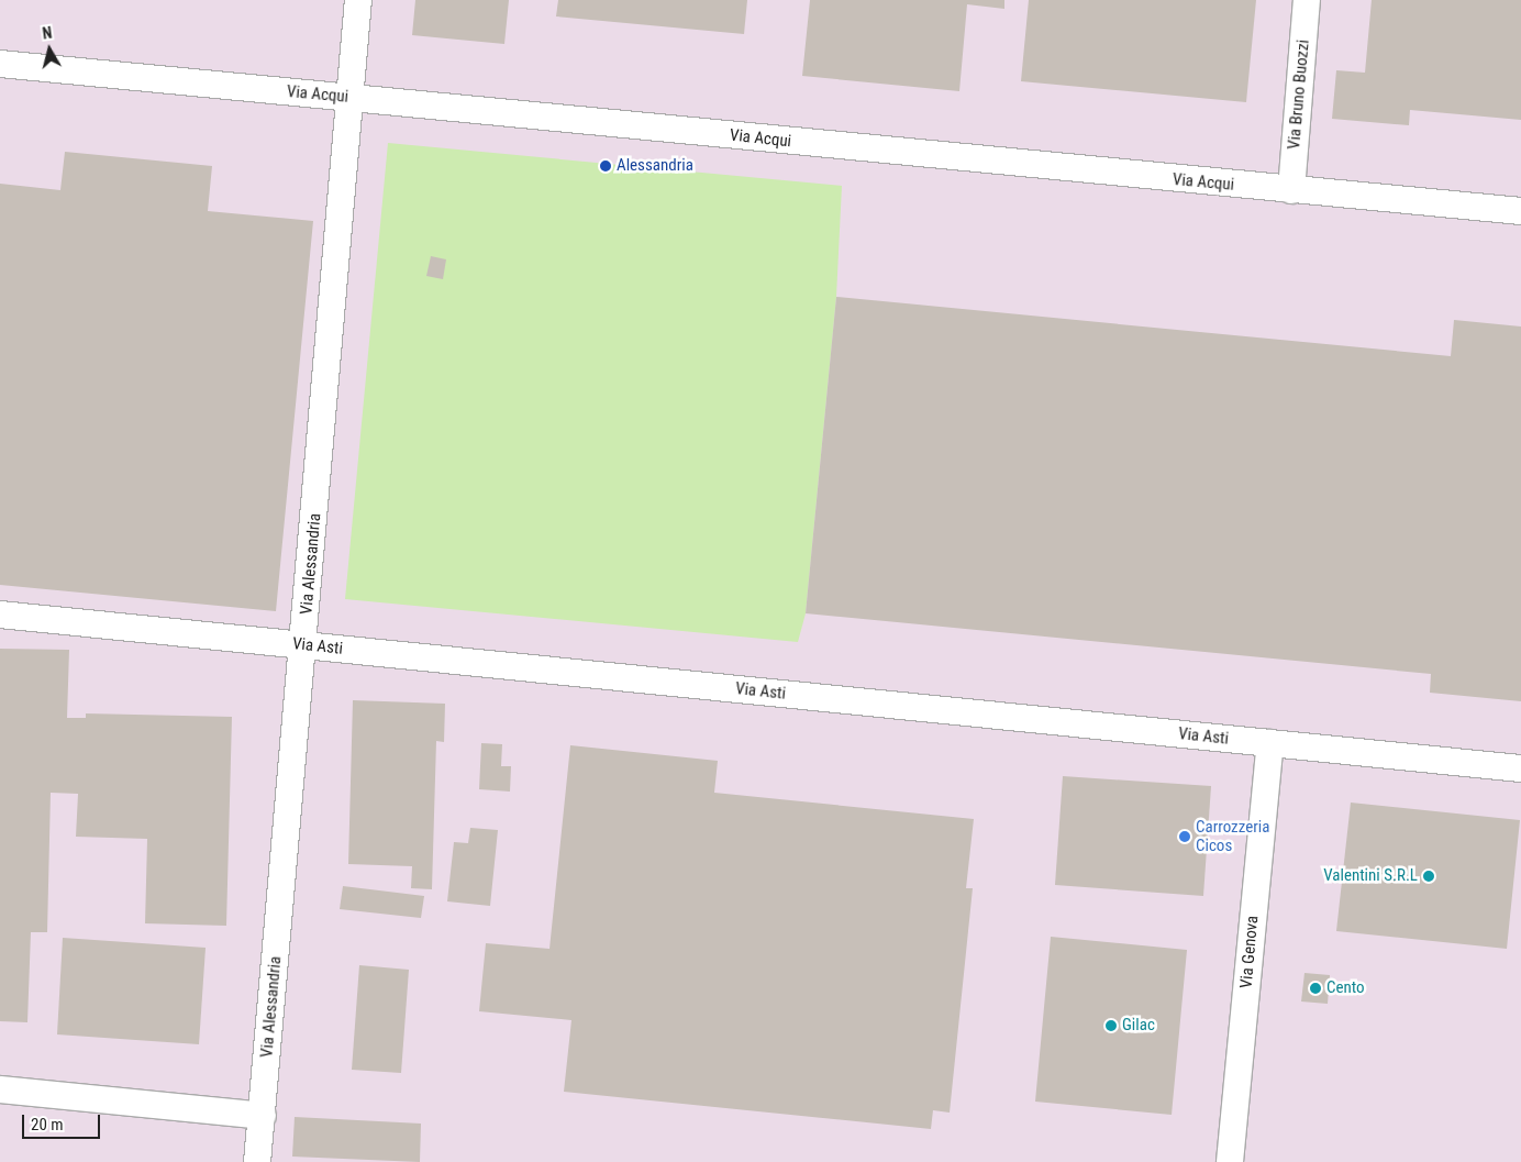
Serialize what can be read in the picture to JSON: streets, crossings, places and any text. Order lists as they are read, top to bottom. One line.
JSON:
{"streets":{"street":["Via Acqui","Via Bruno Buozzi","Via Alessandria","Via Asti","Via Genova"]},"crossings":[["Via Acqui","Via Bruno Buozzi"],["Via Acqui","Via Alessandria"],["Via Alessandria","Via Asti"],["Via Asti","Via Genova"]],"places":["Alessandria","Carrozzeria Cicos","Valentini S.R.L","Cento","Gilac"],"scale_bar":"20 m","north":"top"}
